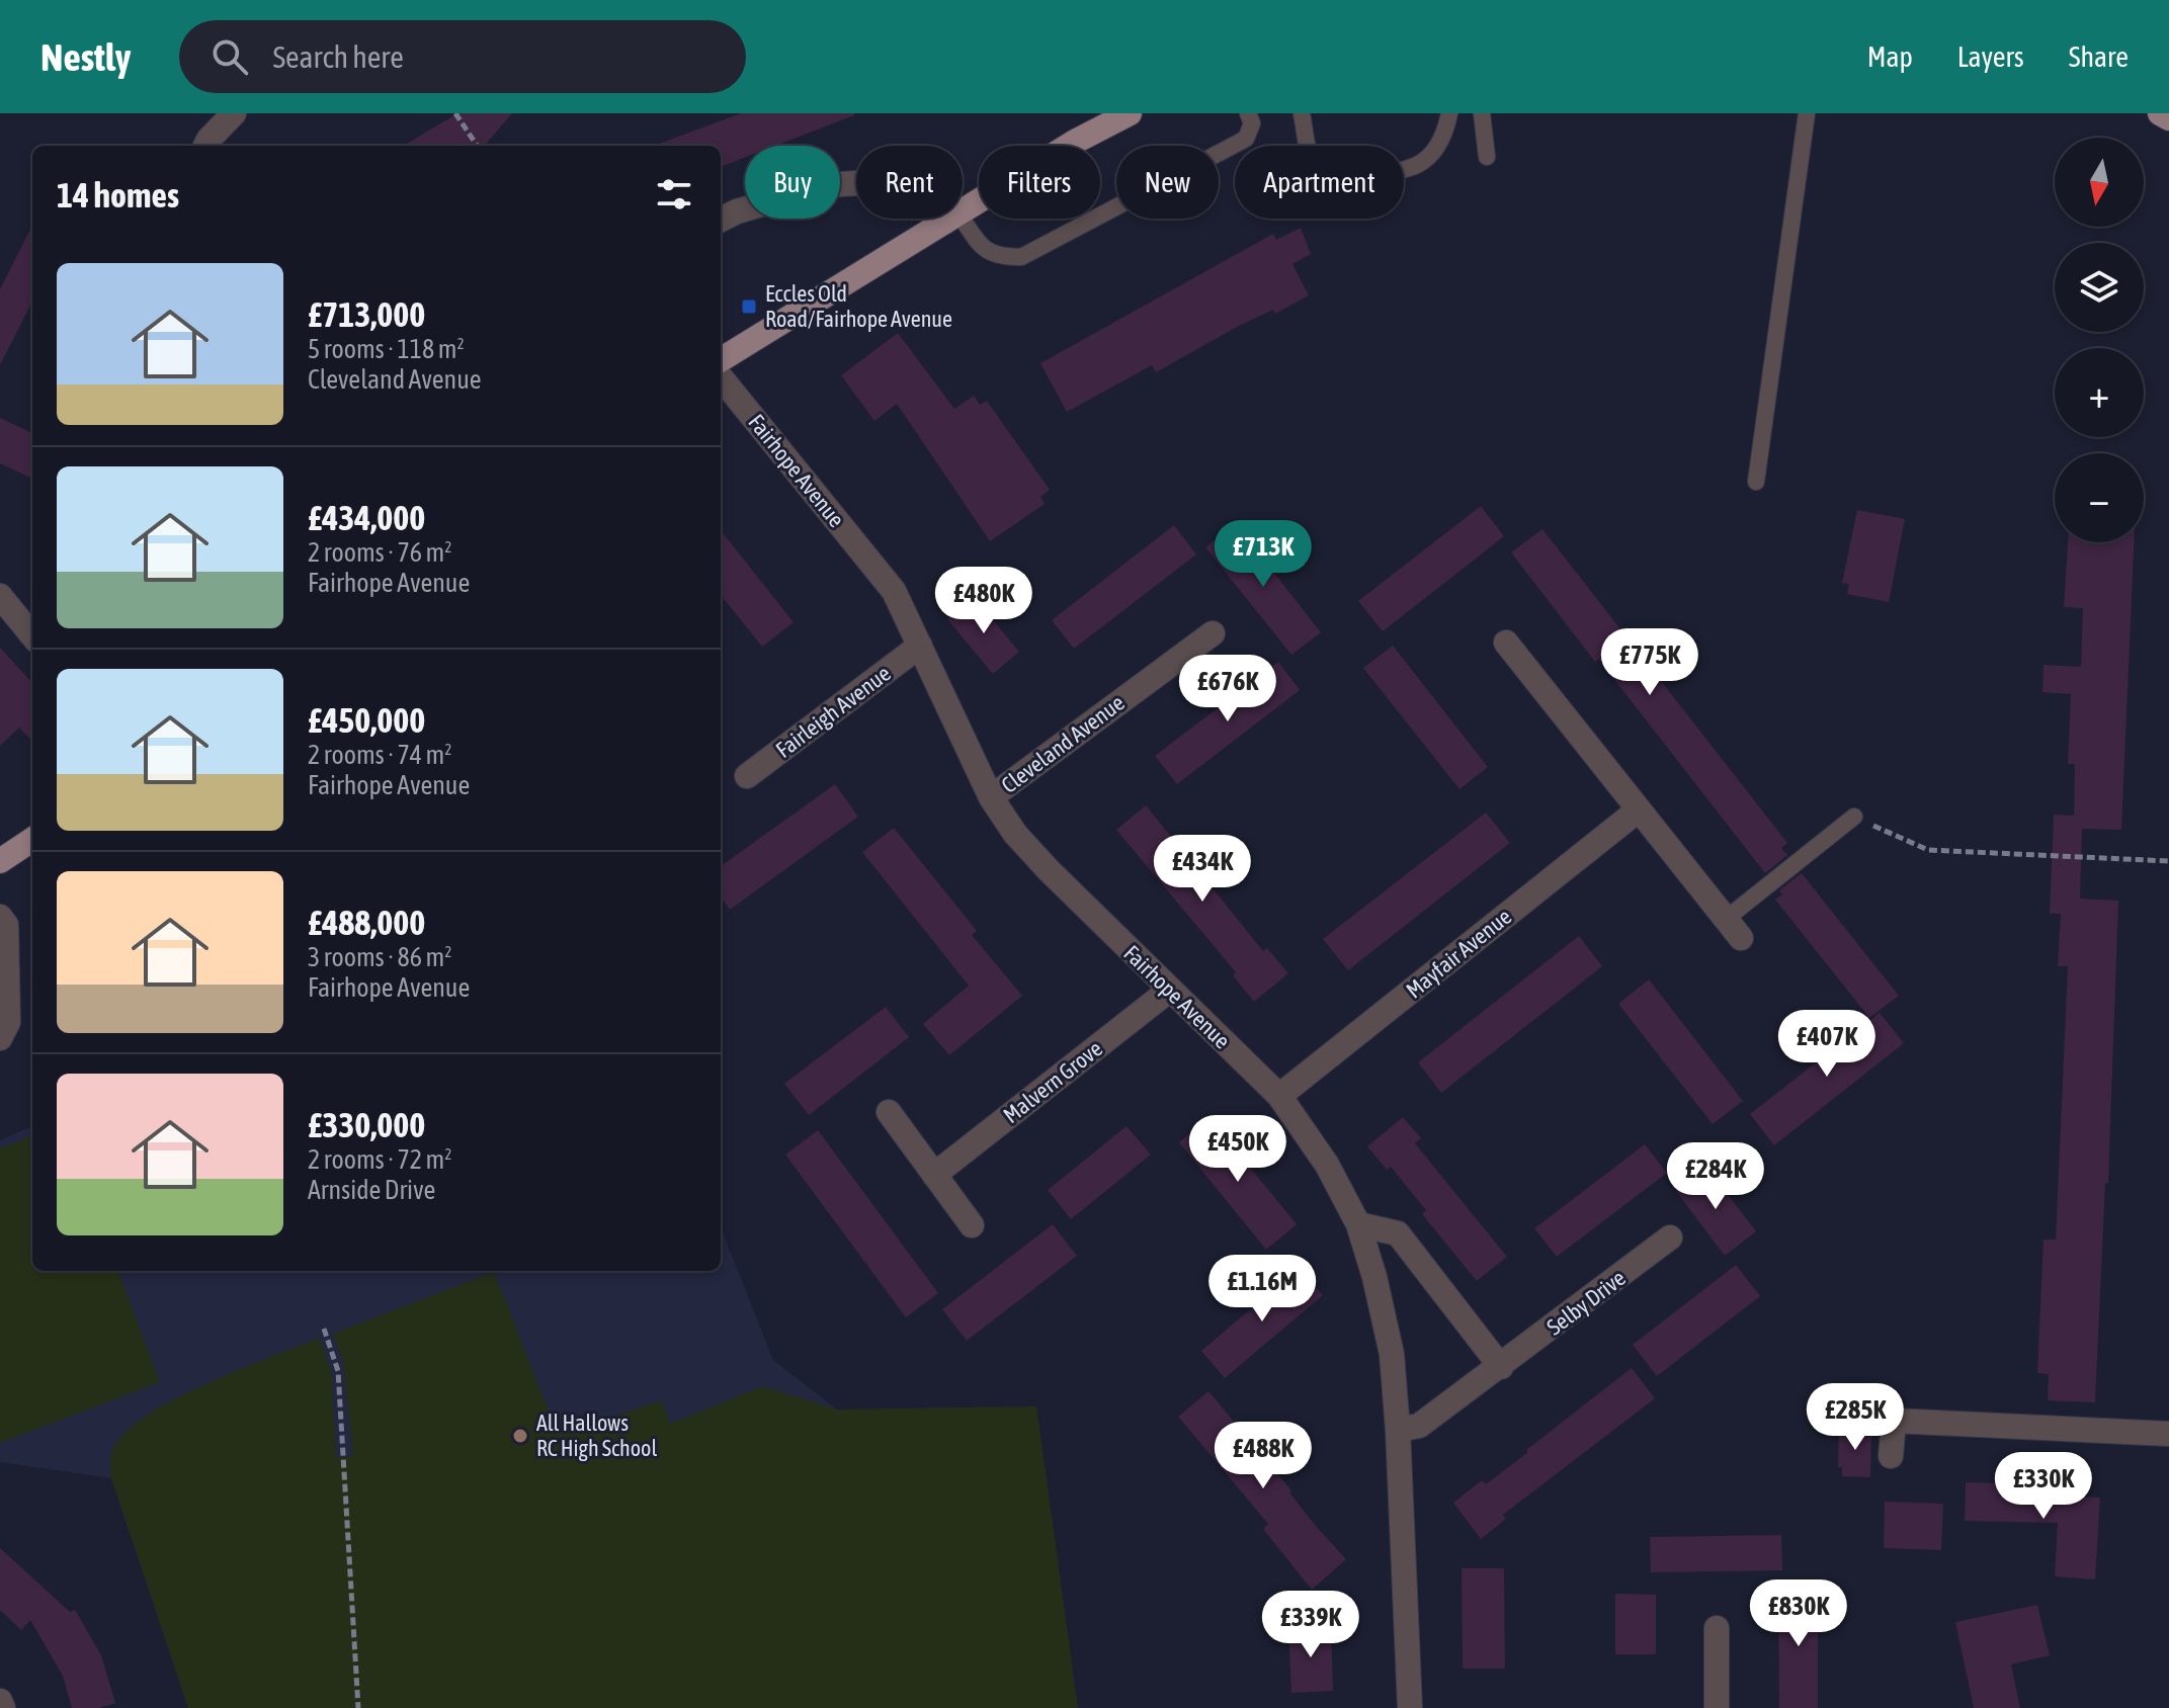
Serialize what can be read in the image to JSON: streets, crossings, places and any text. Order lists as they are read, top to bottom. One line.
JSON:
{"streets":{"street":["Fairhope Avenue","Fairleigh Avenue","Cleveland Avenue","Mayfair Avenue","Malvern Grove","Selby Drive"]},"crossings":[["Fairhope Avenue","Fairleigh Avenue"],["Fairhope Avenue","Cleveland Avenue"],["Fairhope Avenue","Mayfair Avenue"],["Fairhope Avenue","Malvern Grove"],["Fairhope Avenue","Selby Drive"]],"places":{"transit":["Eccles Old Road/Fairhope Avenue"],"other":["All Hallows RC High School"]},"north":"bottom","page":{"header":"Nestly","search":"Search here","nav":["Map","Layers","Share"],"map_buttons":["+","−"],"chip":["Buy","Rent","Filters","New","Apartment"],"heading":"14 homes","list":[{"name":"£713,000","note":"5 rooms · 118 m² · Cleveland Avenue"},{"name":"£434,000","note":"2 rooms · 76 m² · Fairhope Avenue"},{"name":"£450,000","note":"2 rooms · 74 m² · Fairhope Avenue"},{"name":"£488,000","note":"3 rooms · 86 m² · Fairhope Avenue"},{"name":"£330,000","note":"2 rooms · 72 m² · Arnside Drive"}],"price":["£713K","£480K","£775K","£676K","£434K","£407K","£450K","£284K","£1.16M","£285K","£488K","£330K","£830K","£339K"]}}
